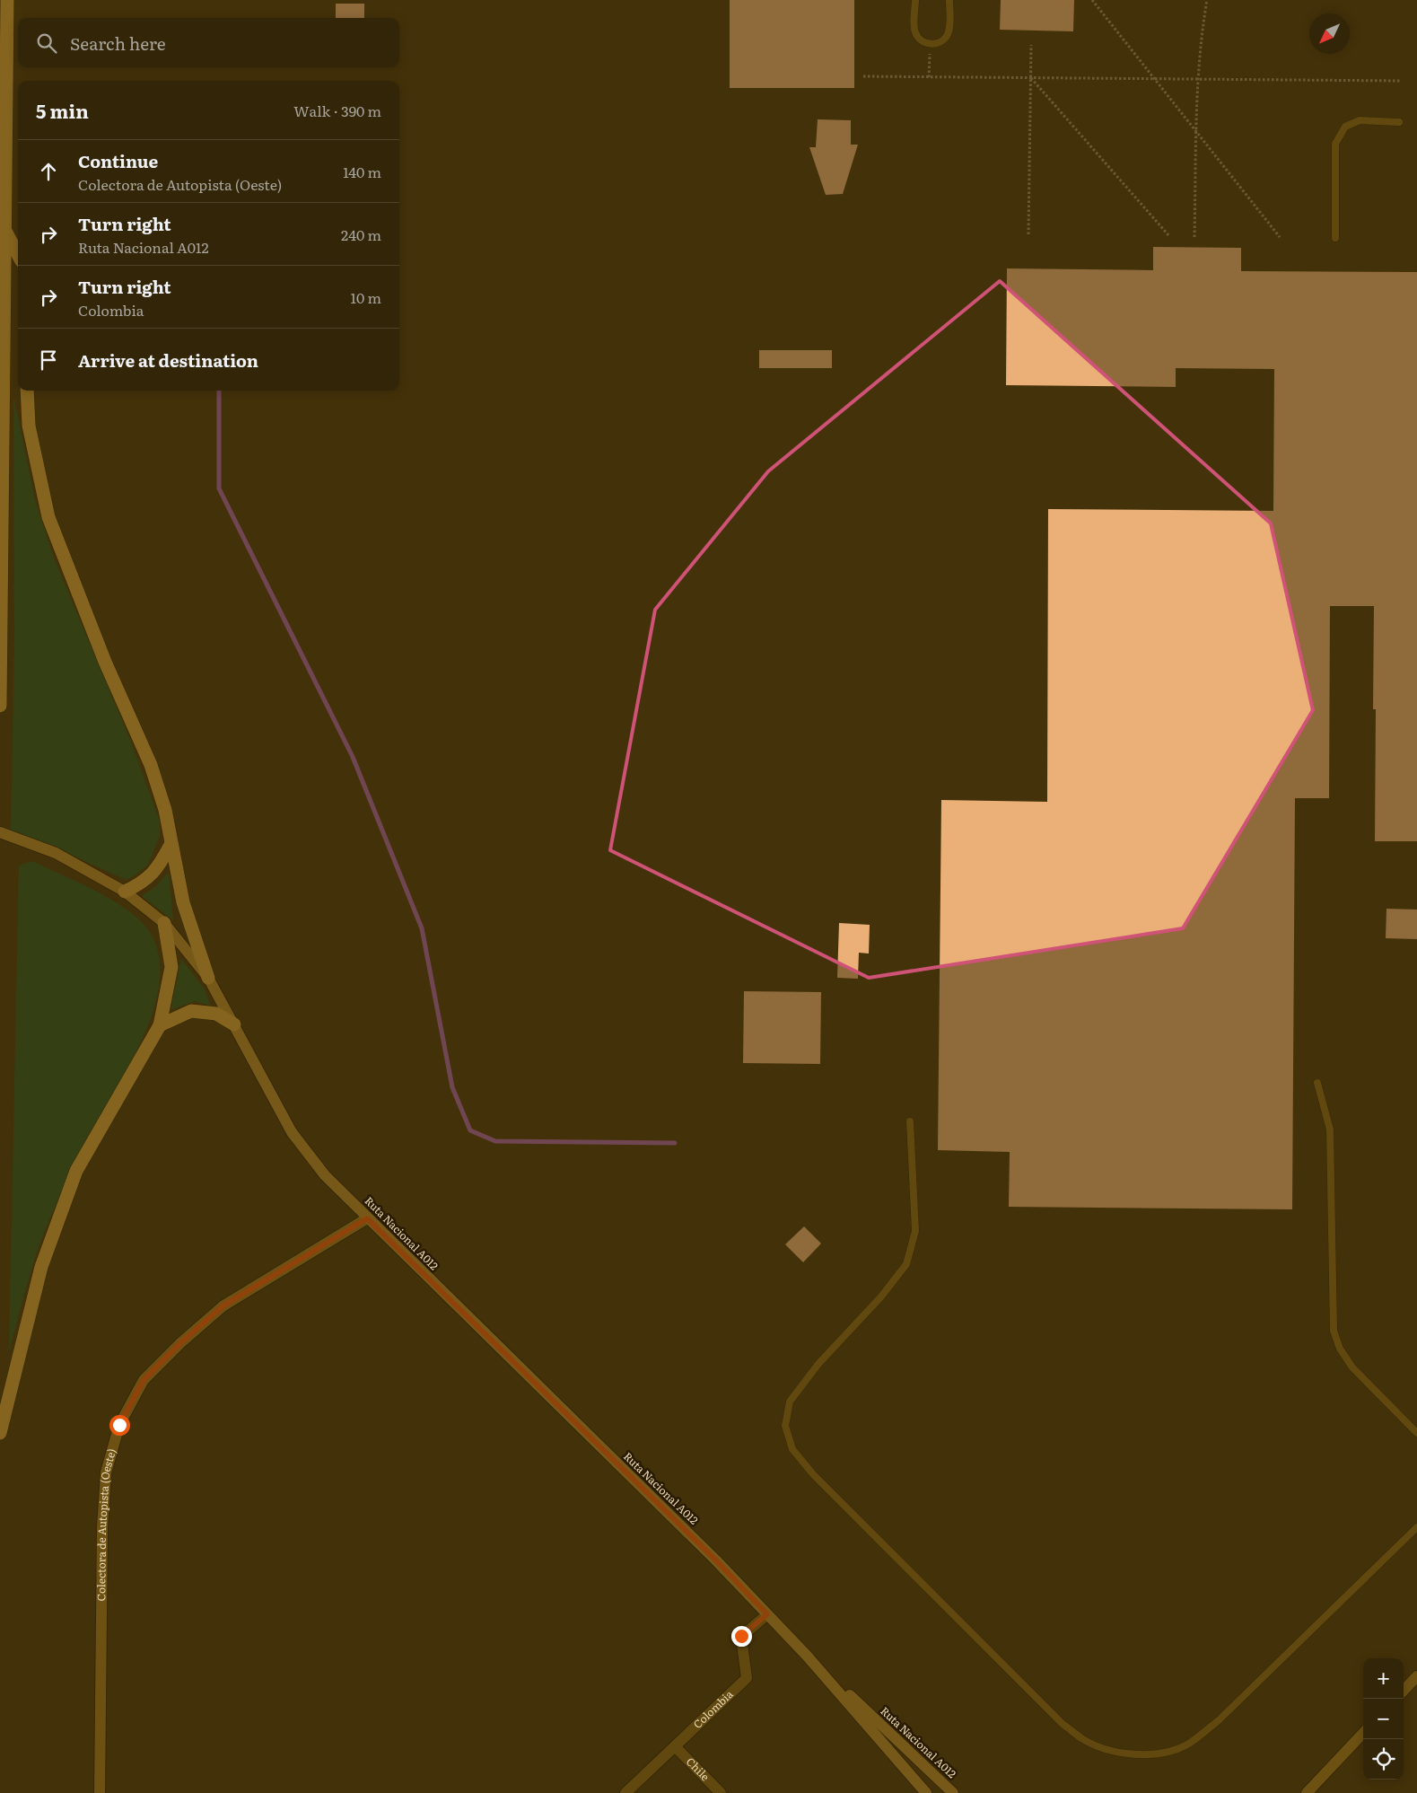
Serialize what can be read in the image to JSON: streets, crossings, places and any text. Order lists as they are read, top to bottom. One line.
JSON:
{"streets":{"main road":["Ruta Nacional A012","Colectora de Autopista (Oeste)"],"street":["Colombia","Chile"]},"crossings":[["Ruta Nacional A012","Colectora de Autopista (Oeste)"],["Ruta Nacional A012","Colombia"],["Colombia","Chile"]],"north":"bottom left","page":{"search":"Search here","heading":["5 min","Walk · 390 m"],"list":[["Continue","Colectora de Autopista (Oeste)","140 m"],["Turn right","Ruta Nacional A012","240 m"],["Turn right","Colombia","10 m"],"Arrive at destination"],"map_buttons":["+","−"]}}
